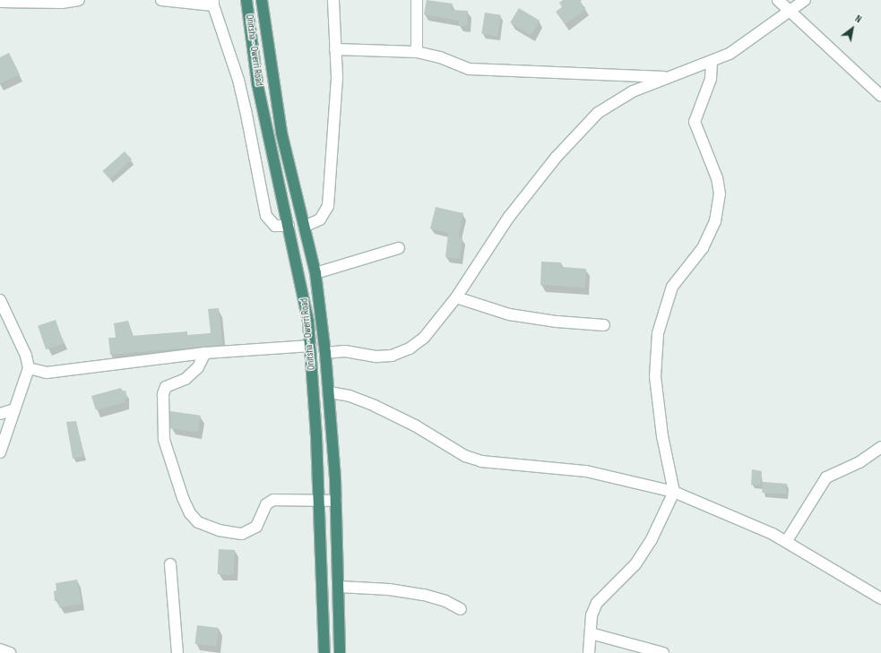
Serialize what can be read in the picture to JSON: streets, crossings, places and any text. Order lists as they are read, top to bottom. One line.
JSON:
{"streets":{"highway":["Onitsha - Owerri Road"]},"north":"top right"}
